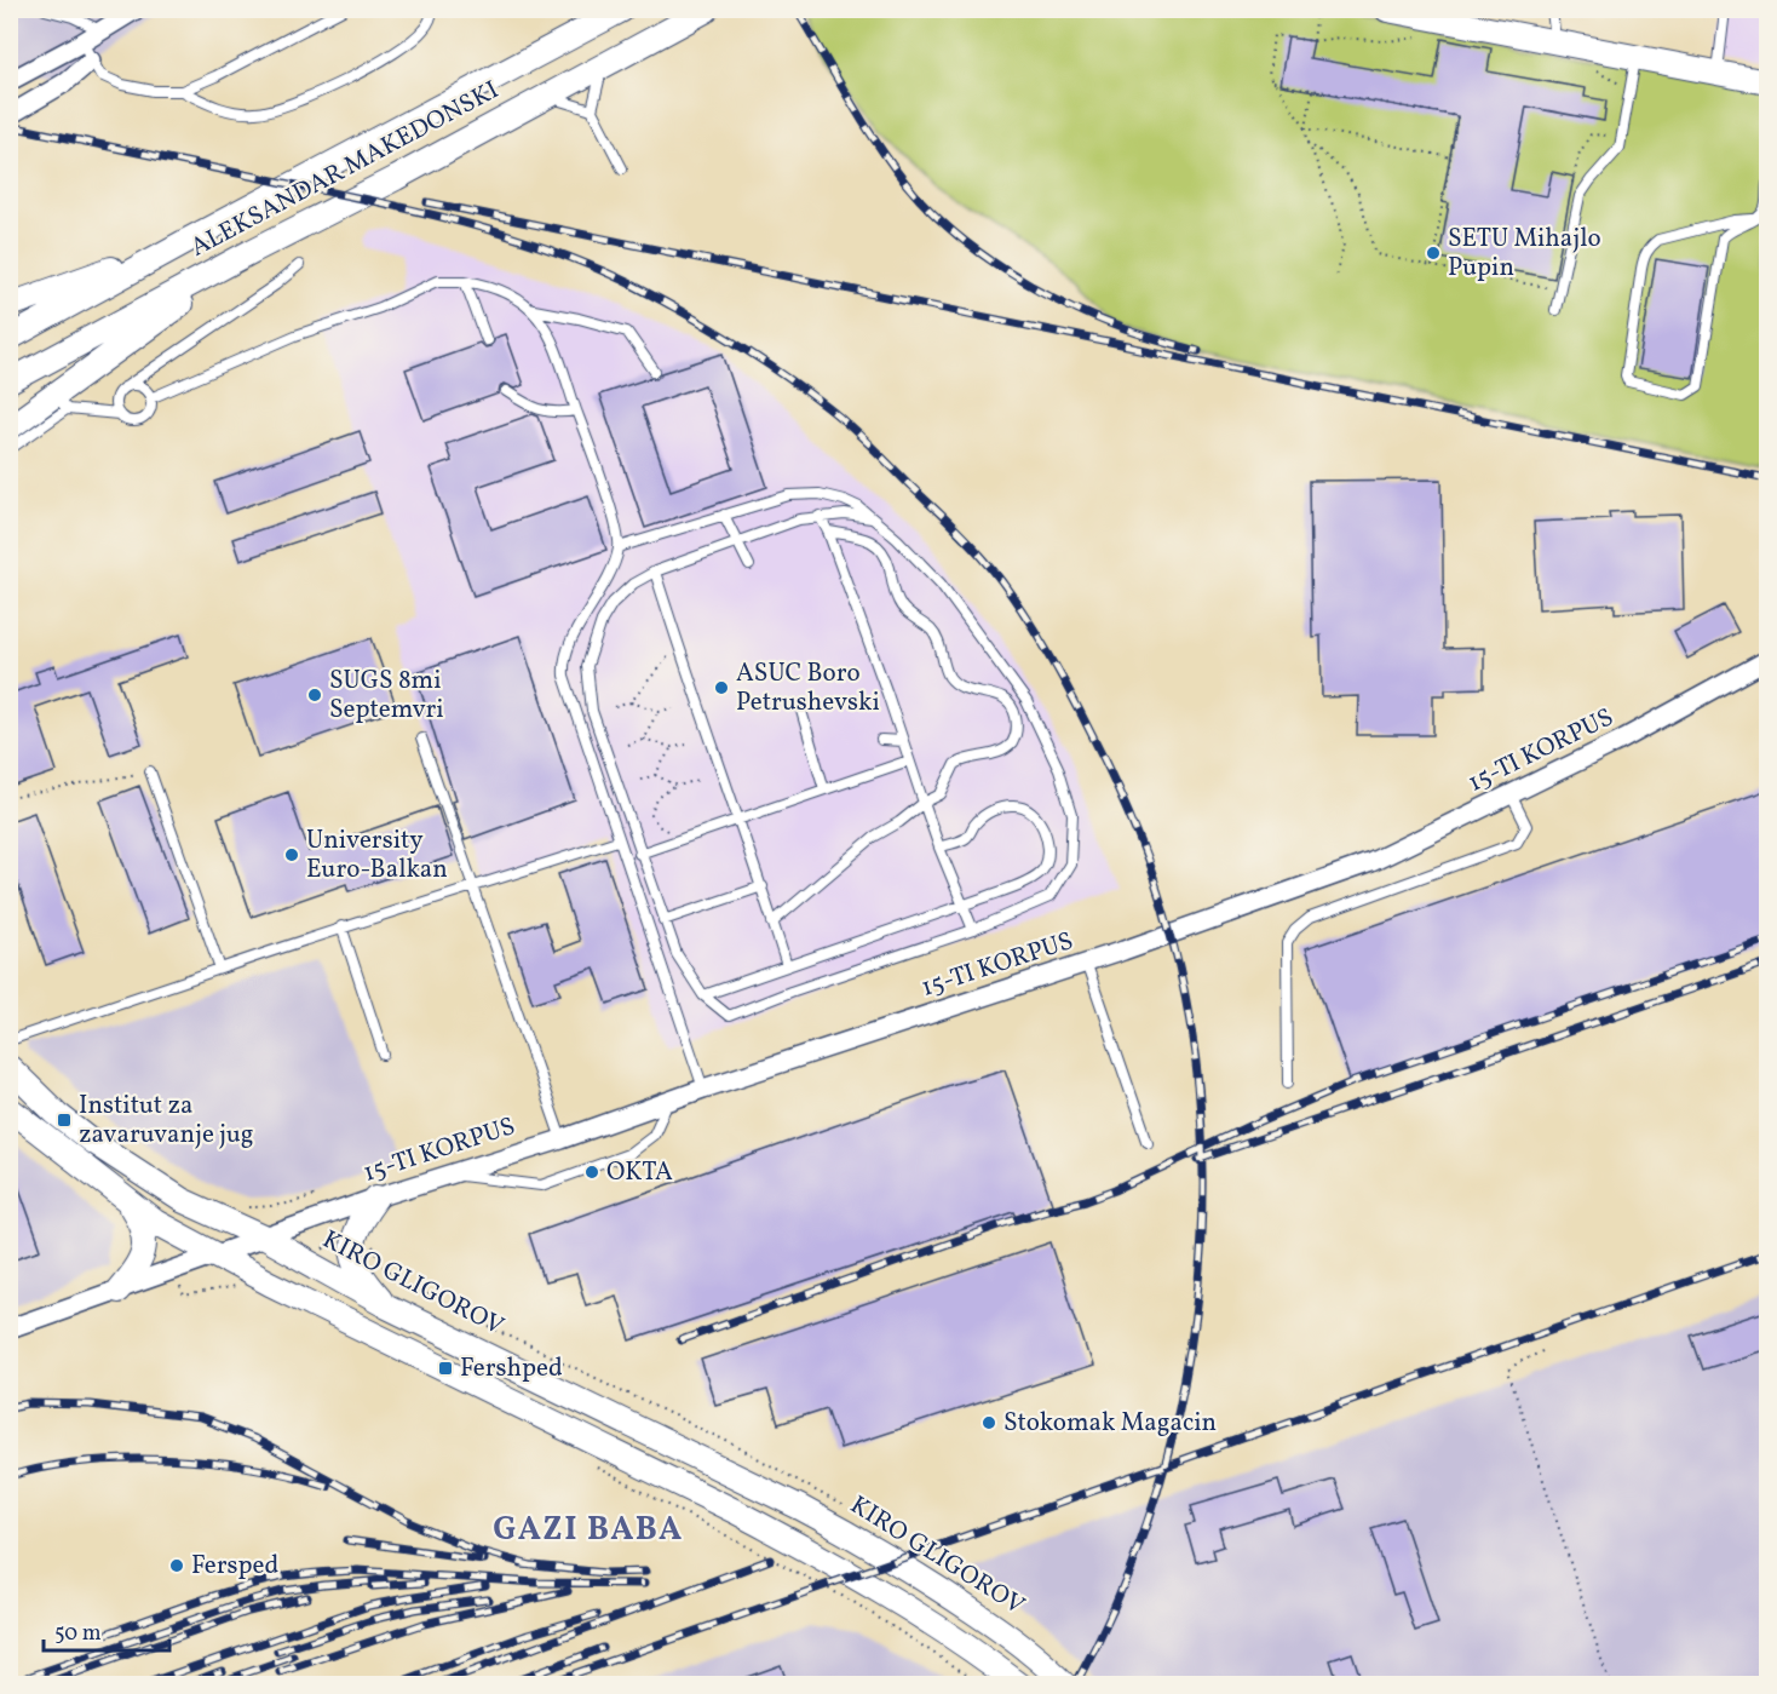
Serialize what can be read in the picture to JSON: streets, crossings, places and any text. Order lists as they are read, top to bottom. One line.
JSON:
{"streets":{"street":["ALEKSANDAR MAKEDONSKI","15-TI KORPUS","KIRO GLIGOROV"]},"crossings":[["15-TI KORPUS","KIRO GLIGOROV"]],"districts":["GAZI BABA"],"places":{"other":["SETU Mihajlo Pupin","ASUC Boro Petrushevski","SUGS 8mi Septemvri","University Euro-Balkan","OKTA","Stokomak Magacin","Fersped"],"transit":["Institut za zavaruvanje jug","Fershped"]},"scale_bar":"50 m"}
